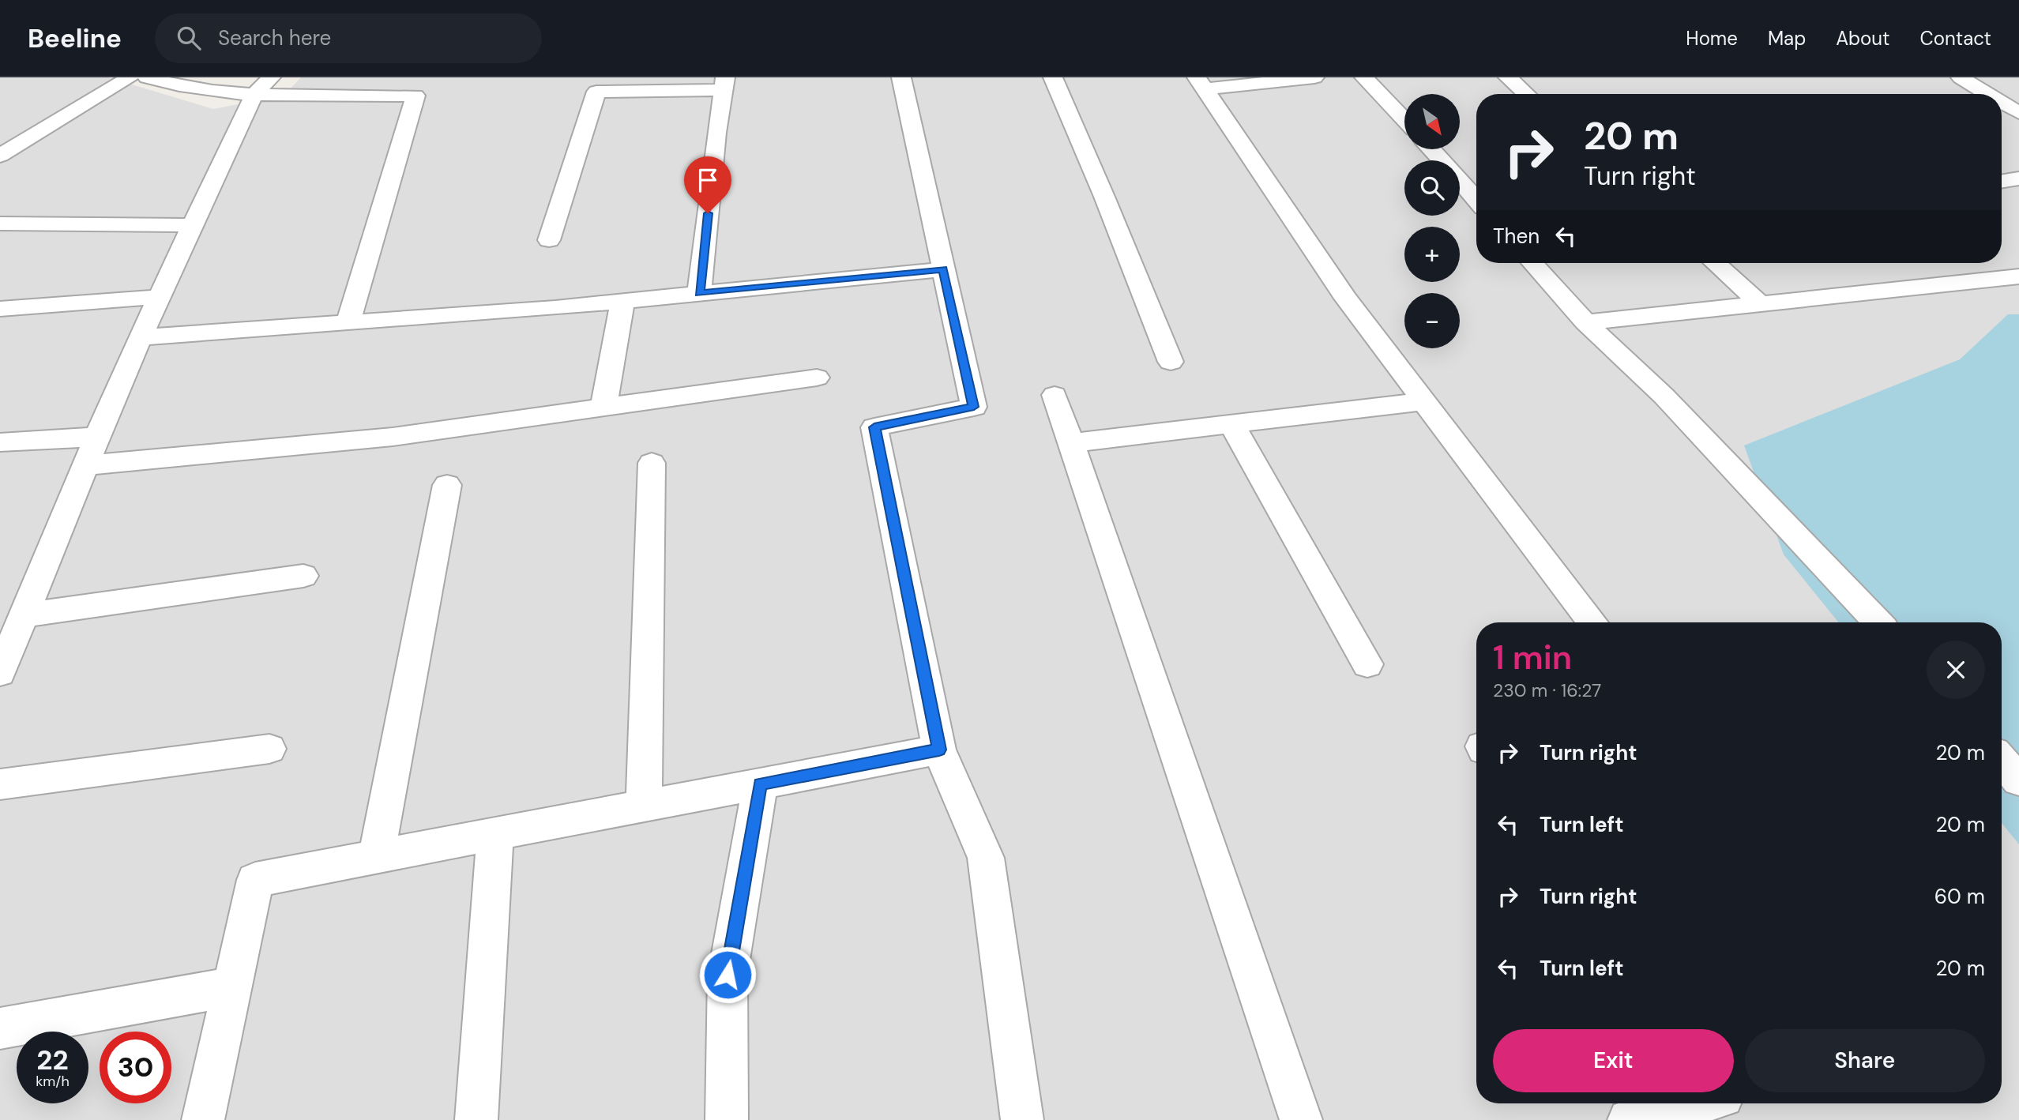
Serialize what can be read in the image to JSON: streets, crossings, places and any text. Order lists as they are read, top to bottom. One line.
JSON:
{"north":"bottom right","page":{"header":"Beeline","search":"Search here","nav":["Home","Map","About","Contact"],"map_buttons":["+","−"],"turn":["20 m","Turn right"],"then":"Then","heading":["1 min","230 m · 16:27"],"list":[{"name":"Turn right","value":"20 m"},{"name":"Turn left","value":"20 m"},{"name":"Turn right","value":"60 m"},{"name":"Turn left","value":"20 m"}],"buttons":["Exit","Share"],"speed":"22 km/h","limit":"30"}}
